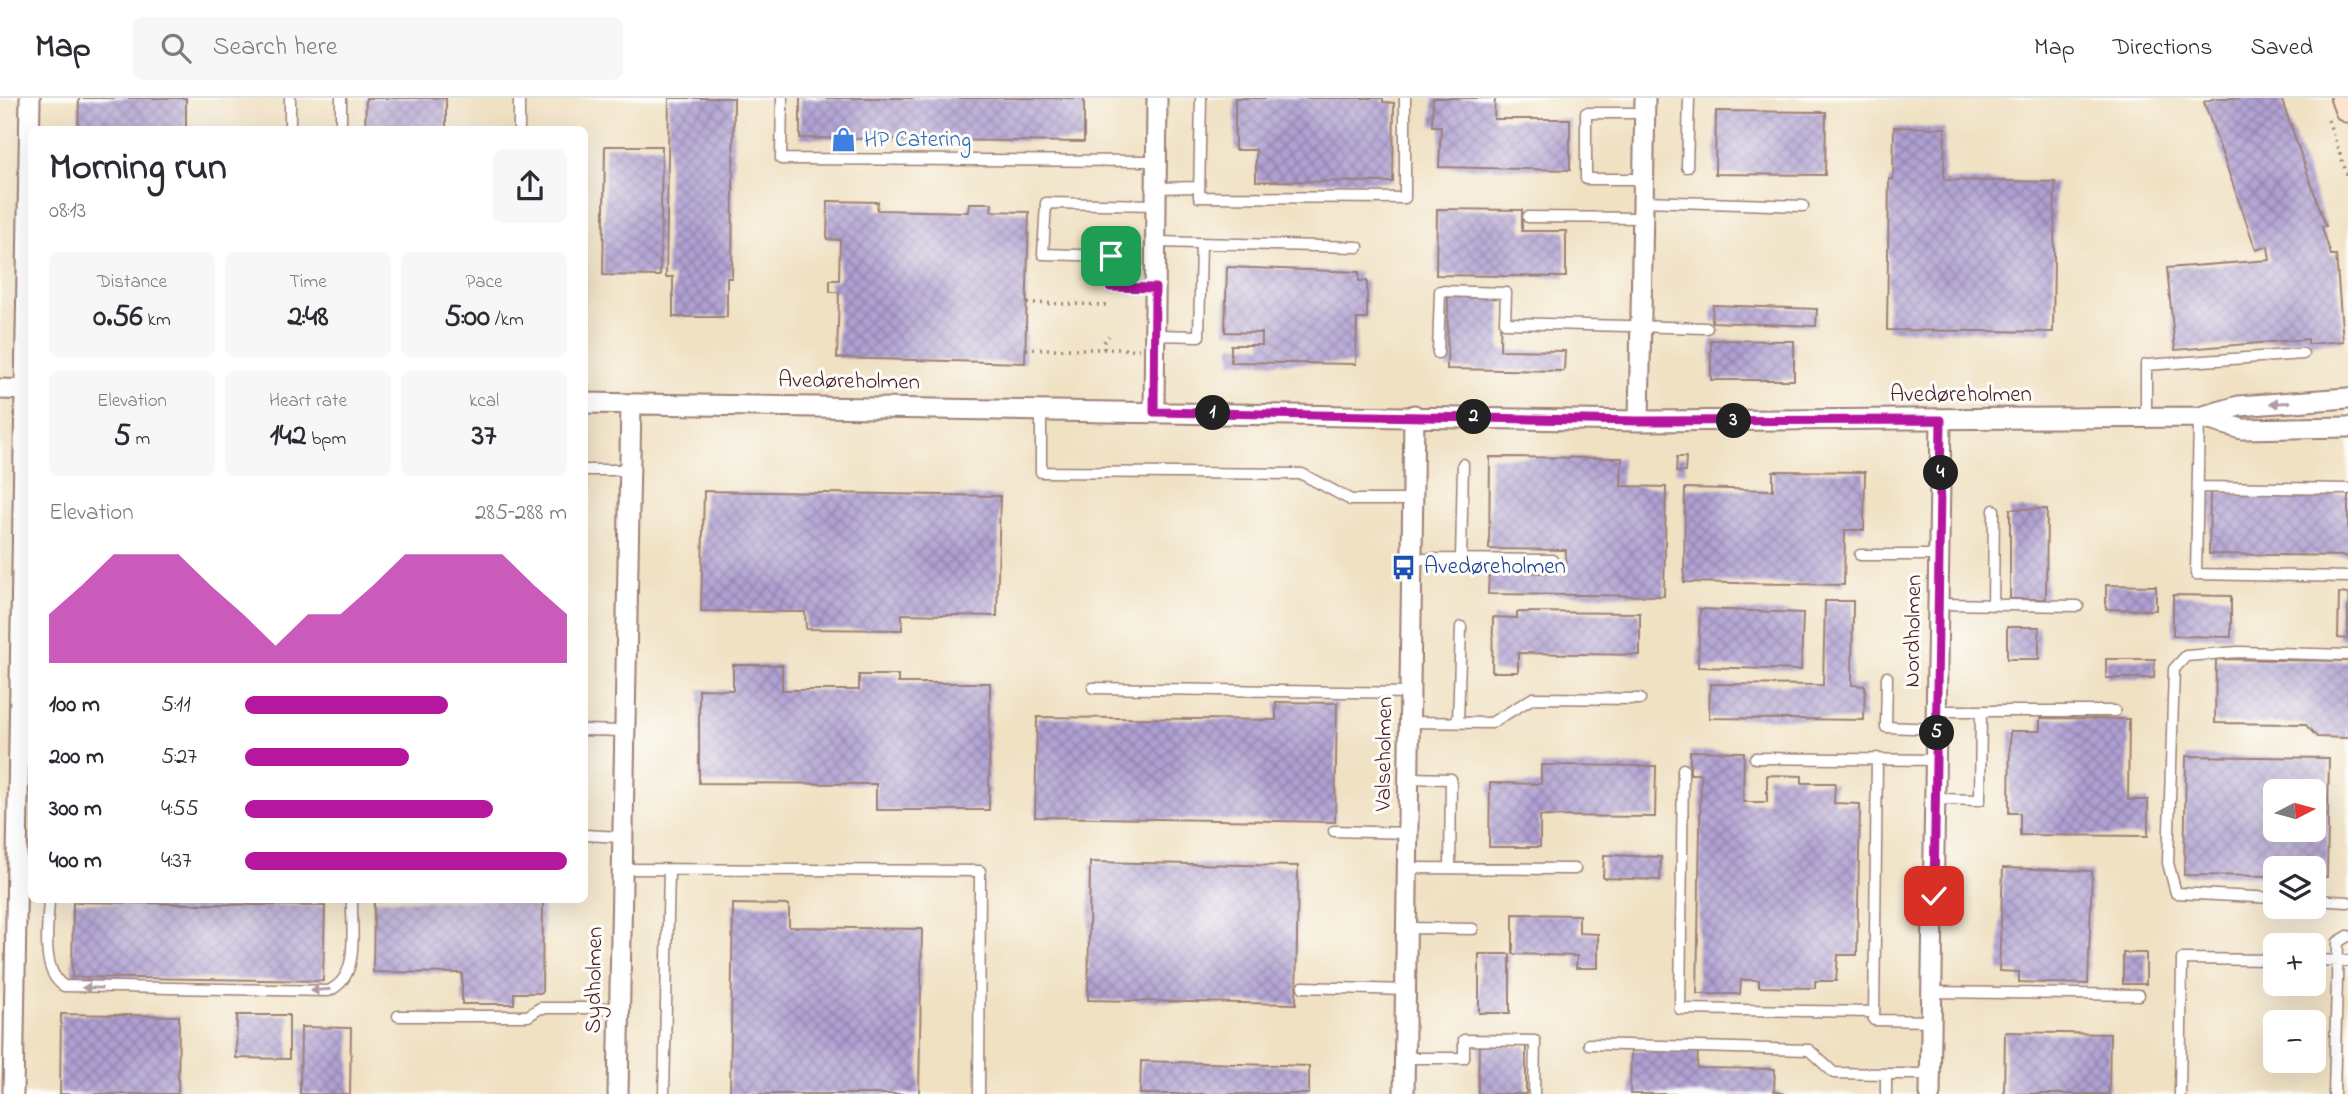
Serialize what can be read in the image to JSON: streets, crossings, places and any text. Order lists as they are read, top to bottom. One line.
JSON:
{"streets":{"street":["Avedøreholmen","Nordholmen","Valseholmen","Sydholmen"]},"crossings":[["Avedøreholmen","Nordholmen"],["Avedøreholmen","Valseholmen"],["Avedøreholmen","Sydholmen"]],"places":{"shop":["HP Catering"],"bus stop":["Avedøreholmen"]},"north":"right","page":{"header":"Map","search":"Search here","nav":["Map","Directions","Saved"],"heading":["Morning run","08:13"],"stats":[["Distance","0.56 km"],["Time","2:48"],["Pace","5:00 /km"],["Elevation","5 m"],["Heart rate","142 bpm"],["kcal","37"]],"pins":["1","2","3","4","5"],"chart":["Elevation","285–288 m"],"list":[{"name":"100 m","note":"5:11"},{"name":"200 m","note":"5:27"},{"name":"300 m","note":"4:55"},{"name":"400 m","note":"4:37"}],"map_buttons":["+","−"]}}
